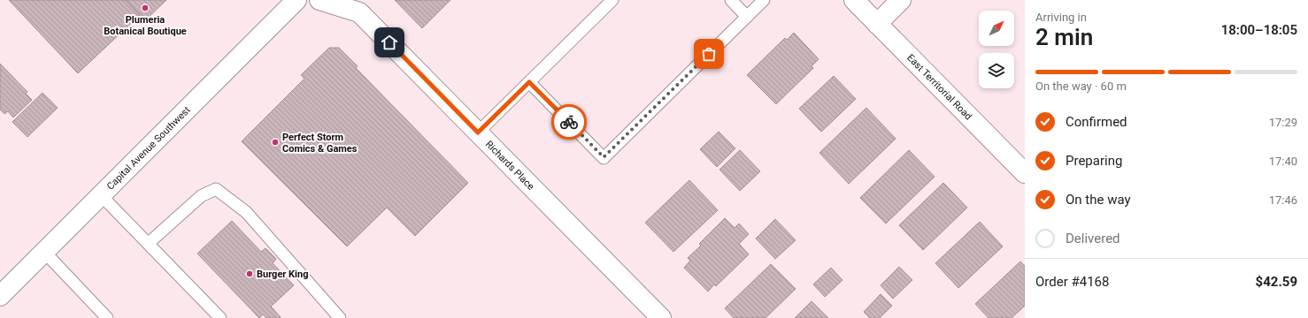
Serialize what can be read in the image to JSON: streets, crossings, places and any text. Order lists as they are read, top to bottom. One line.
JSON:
{"streets":{"street":["East Territorial Road","Capital Avenue Southwest","Richards Place"]},"places":["Plumeria Botanical Boutique","Perfect Storm Comics & Games","Burger King"],"north":"top right","page":{"heading":["2 min","Arriving in","18:00–18:05"],"panel":["Order #4168","$42.59"],"bar":"On the way · 60 m","list":[["Confirmed","17:29"],["Preparing","17:40"],["On the way","17:46"],"Delivered"]}}
